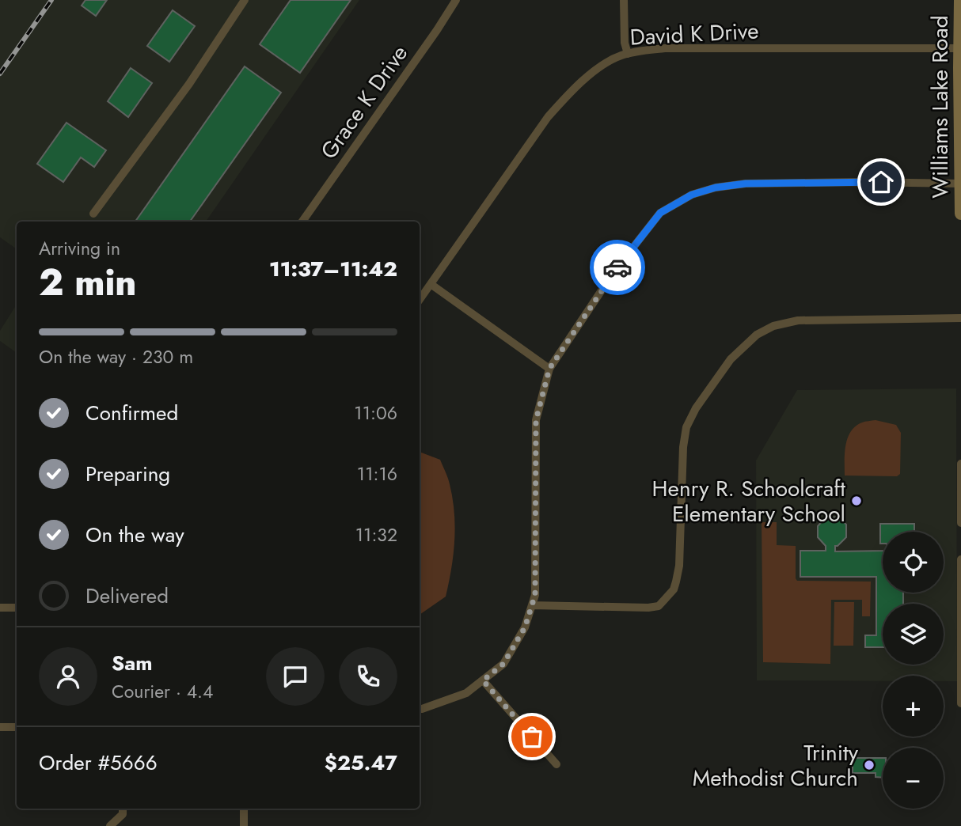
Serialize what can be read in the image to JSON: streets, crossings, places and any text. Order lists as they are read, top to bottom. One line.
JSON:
{"streets":{"main road":["Williams Lake Road"],"street":["David K Drive","Grace K Drive"]},"crossings":[["David K Drive","Williams Lake Road"]],"places":["Henry R. Schoolcraft Elementary School","Trinity Methodist Church"],"page":{"heading":["2 min","Arriving in","11:37–11:42"],"panel":["Sam","Courier · 4.4","Order #5666","$25.47"],"bar":"On the way · 230 m","list":[["Confirmed","11:06"],["Preparing","11:16"],["On the way","11:32"],"Delivered"],"map_buttons":["+","−"]}}
